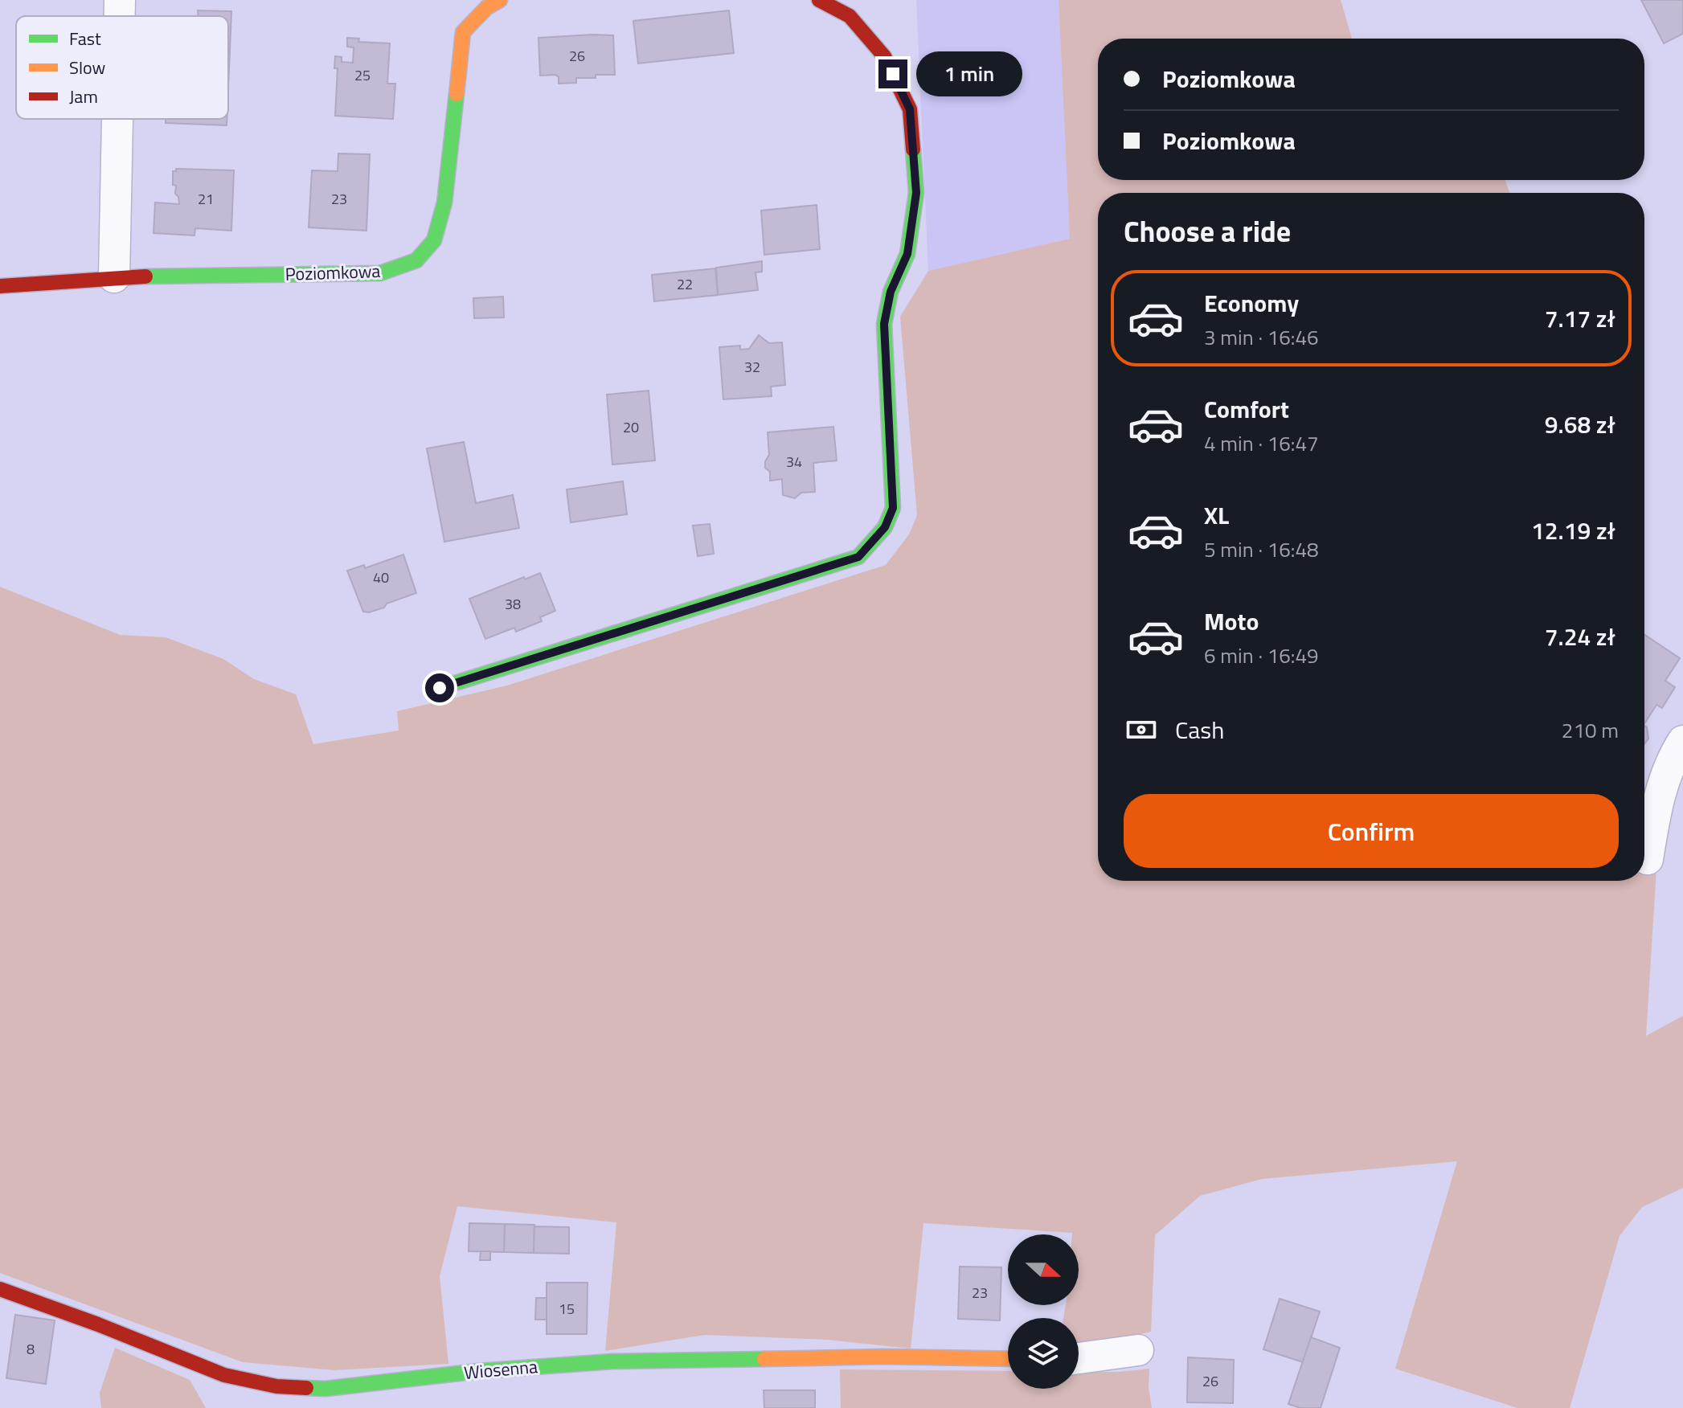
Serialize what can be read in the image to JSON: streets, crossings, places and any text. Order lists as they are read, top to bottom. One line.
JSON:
{"streets":{"street":["Poziomkowa","Wiosenna"]},"house_numbers":["26","25","21","23","22","32","20","34","40","38","23","15","8","26"],"legend":["Fast","Slow","Jam"],"north":"right","page":{"banner":["Poziomkowa","Poziomkowa"],"bubble":"1 min","heading":"Choose a ride","list":[{"name":"Economy","note":"3 min · 16:46","value":"7.17 zł"},{"name":"Comfort","note":"4 min · 16:47","value":"9.68 zł"},{"name":"XL","note":"5 min · 16:48","value":"12.19 zł"},{"name":"Moto","note":"6 min · 16:49","value":"7.24 zł"}],"pay":["Cash","210 m"],"buttons":"Confirm"}}
